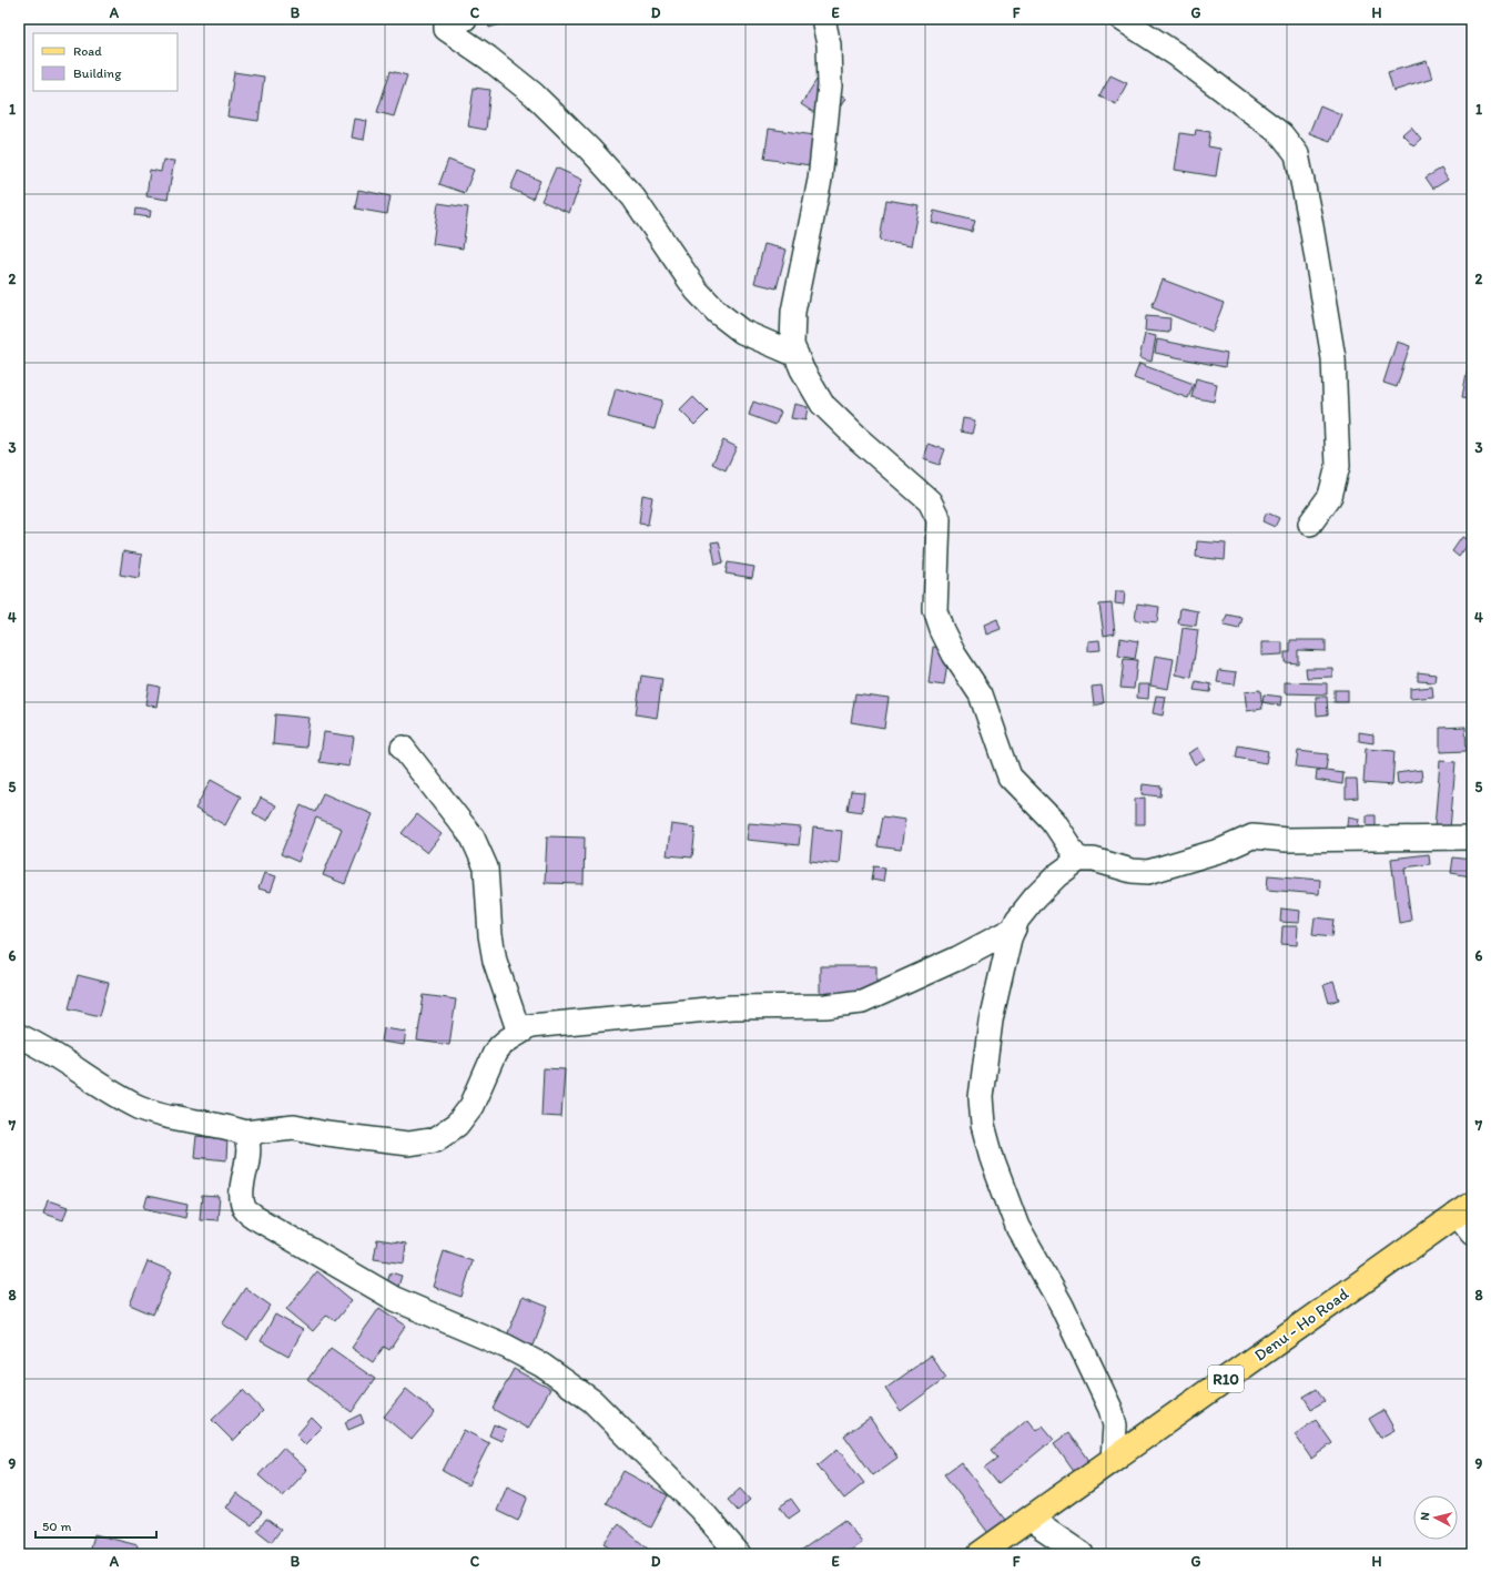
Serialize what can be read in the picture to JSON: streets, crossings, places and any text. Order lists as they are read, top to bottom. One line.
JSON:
{"streets":{"main road":["Denu - Ho Road","R10"]},"legend":["Road","Building"],"scale_bar":"50 m","north":"left","grid":{"columns":["A","B","C","D","E","F","G","H"],"rows":["1","2","3","4","5","6","7","8","9"]}}
